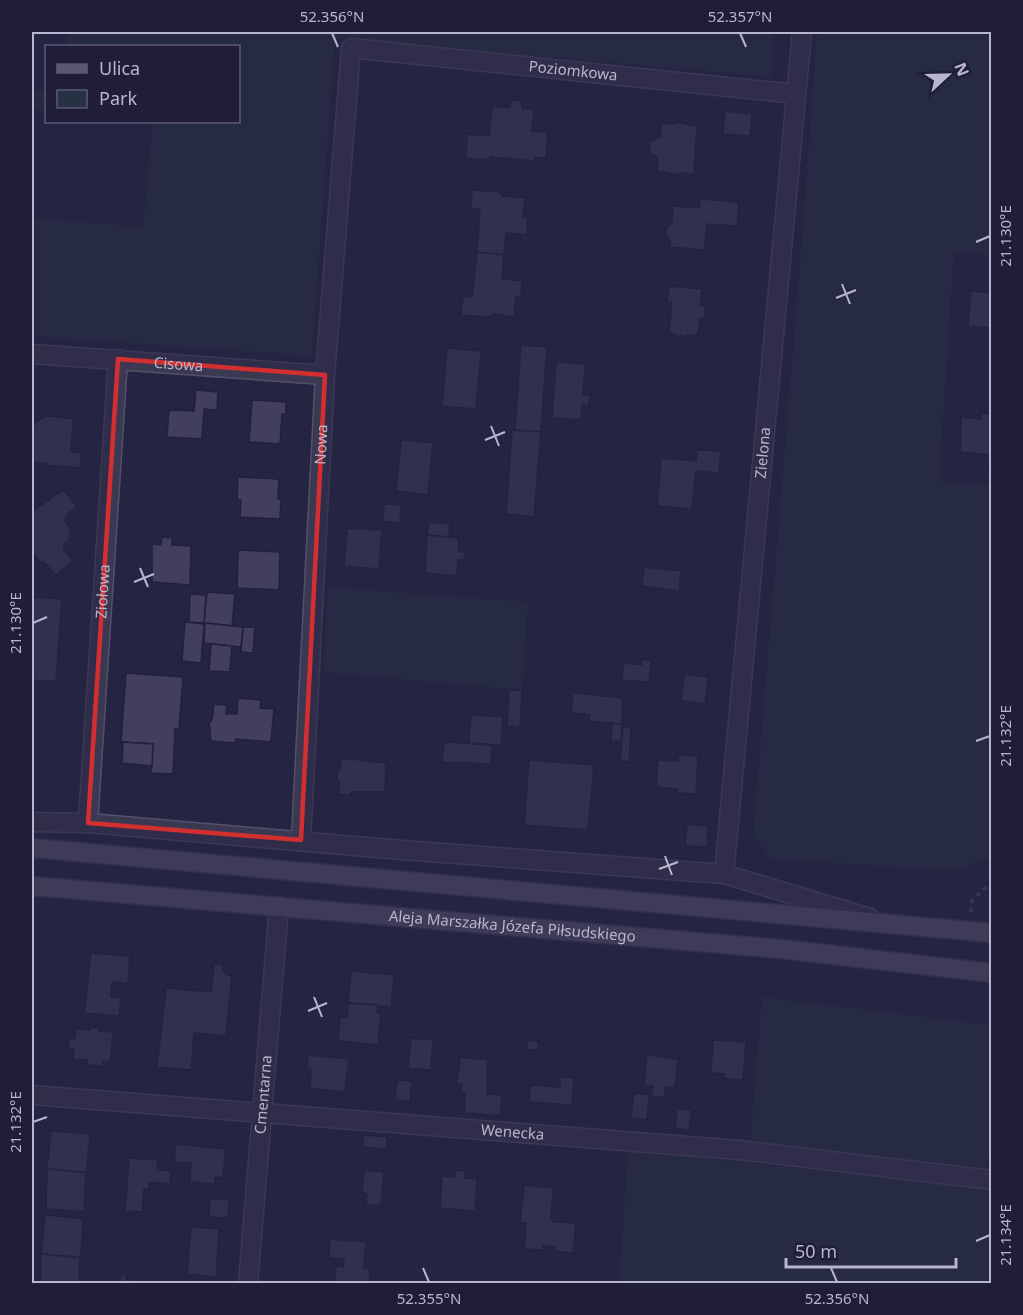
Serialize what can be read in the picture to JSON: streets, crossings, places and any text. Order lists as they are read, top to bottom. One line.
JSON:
{"streets":{"main road":["Aleja Marszałka Józefa Piłsudskiego"],"street":["Poziomkowa","Cisowa","Nowa","Zielona","Ziołowa","Cmentarna","Wenecka"]},"crossings":[["Poziomkowa","Nowa"],["Poziomkowa","Zielona"],["Cisowa","Nowa"],["Cisowa","Ziołowa"],["Aleja Marszałka Józefa Piłsudskiego","Cmentarna"],["Cmentarna","Wenecka"]],"legend":["Ulica","Park"],"scale_bar":"50 m","north":"right","coordinates":["52.356°N","52.357°N","21.130°E","21.132°E","21.134°E","52.355°N"]}
